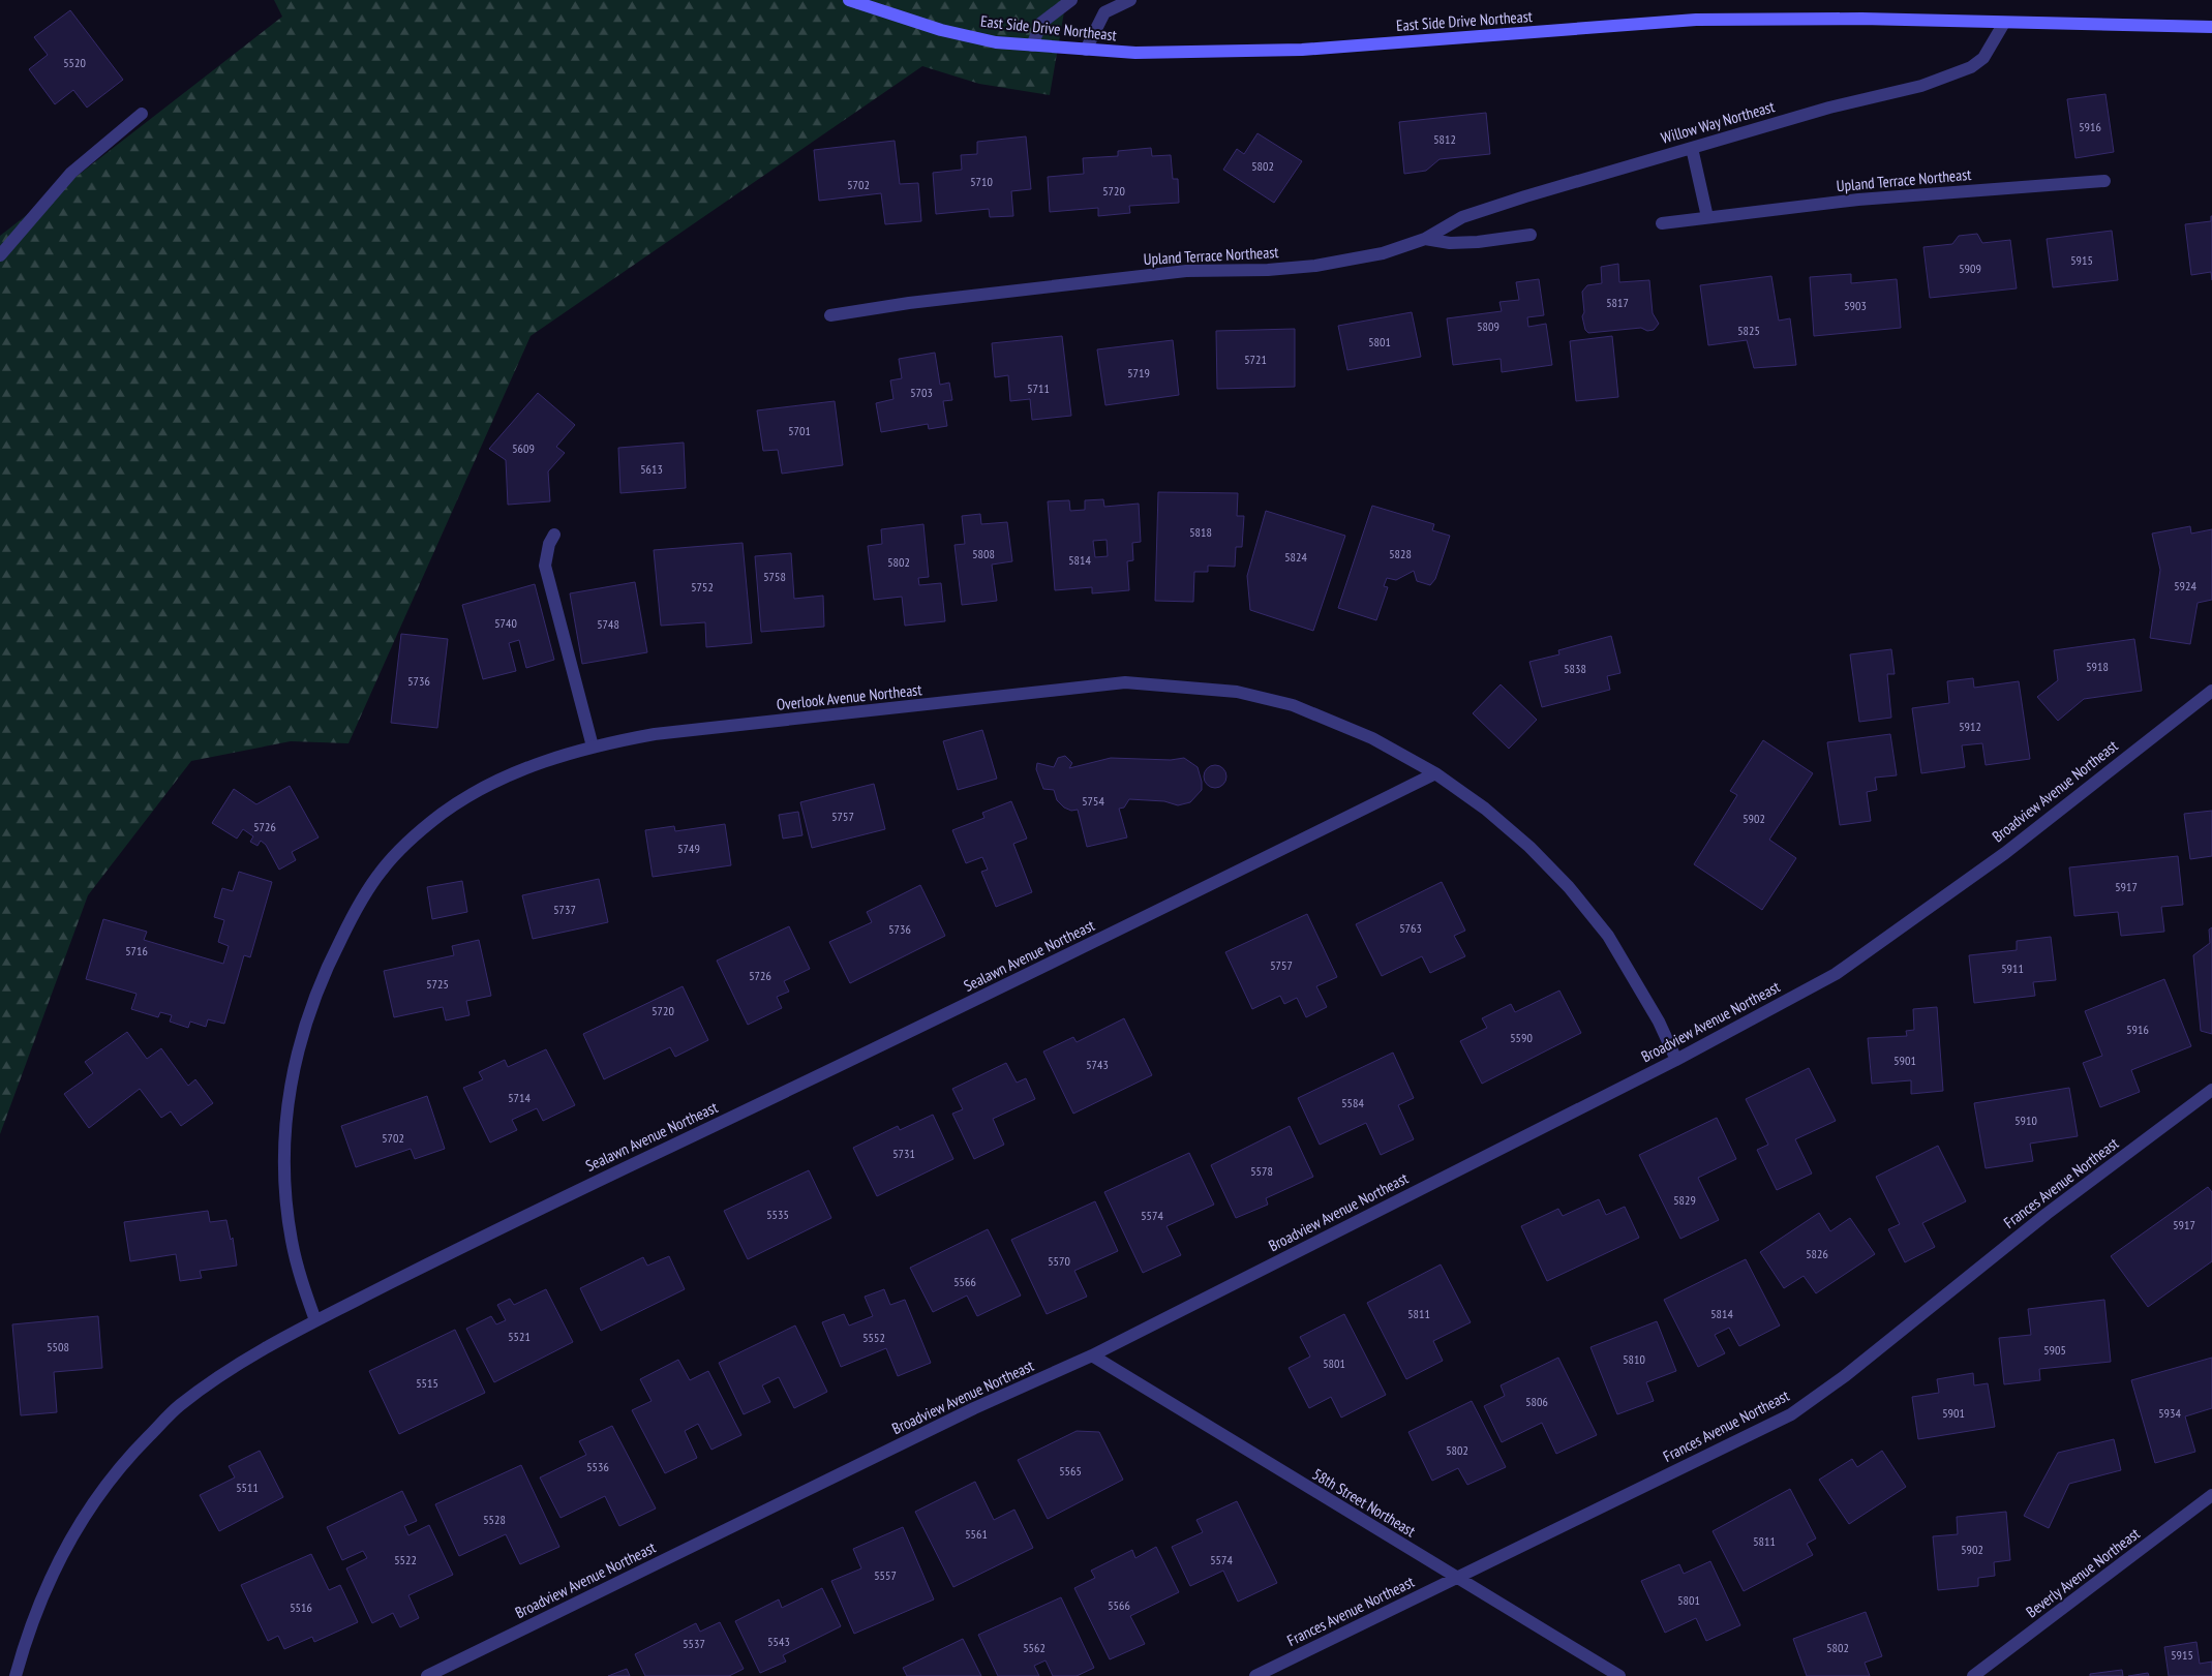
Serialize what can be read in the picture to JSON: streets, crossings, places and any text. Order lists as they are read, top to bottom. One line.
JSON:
{"streets":{"main road":["East Side Drive Northeast"],"street":["Willow Way Northeast","Upland Terrace Northeast","Overlook Avenue Northeast","Broadview Avenue Northeast","Sealawn Avenue Northeast","Frances Avenue Northeast","58th Street Northeast","Beverly Avenue Northeast"]},"crossings":[["East Side Drive Northeast","Willow Way Northeast"],["Willow Way Northeast","Upland Terrace Northeast"],["Overlook Avenue Northeast","Broadview Avenue Northeast"],["Overlook Avenue Northeast","Sealawn Avenue Northeast"],["Broadview Avenue Northeast","58th Street Northeast"],["Frances Avenue Northeast","58th Street Northeast"]],"house_numbers":["5520","5916","5812","5802","5710","5702","5720","5915","5909","5817","5903","5809","5825","5801","5721","5719","5711","5703","5701","5609","5613","5818","5808","5828","5824","5814","5802","5758","5924","5752","5740","5748","5918","5838","5736","5912","5754","5757","5902","5726","5749","5917","5737","5763","5736","5716","5757","5911","5726","5725","5720","5916","5590","5901","5743","5714","5584","5910","5702","5731","5578","5829","5535","5574","5917","5826","5570","5566","5811","5814","5521","5552","5508","5905","5810","5801","5515","5806","5901","5934","5802","5536","5565","5511","5528","5561","5811","5902","5522","5574","5557","5801","5566","5516","5543","5537","5562","5802","5915"]}
